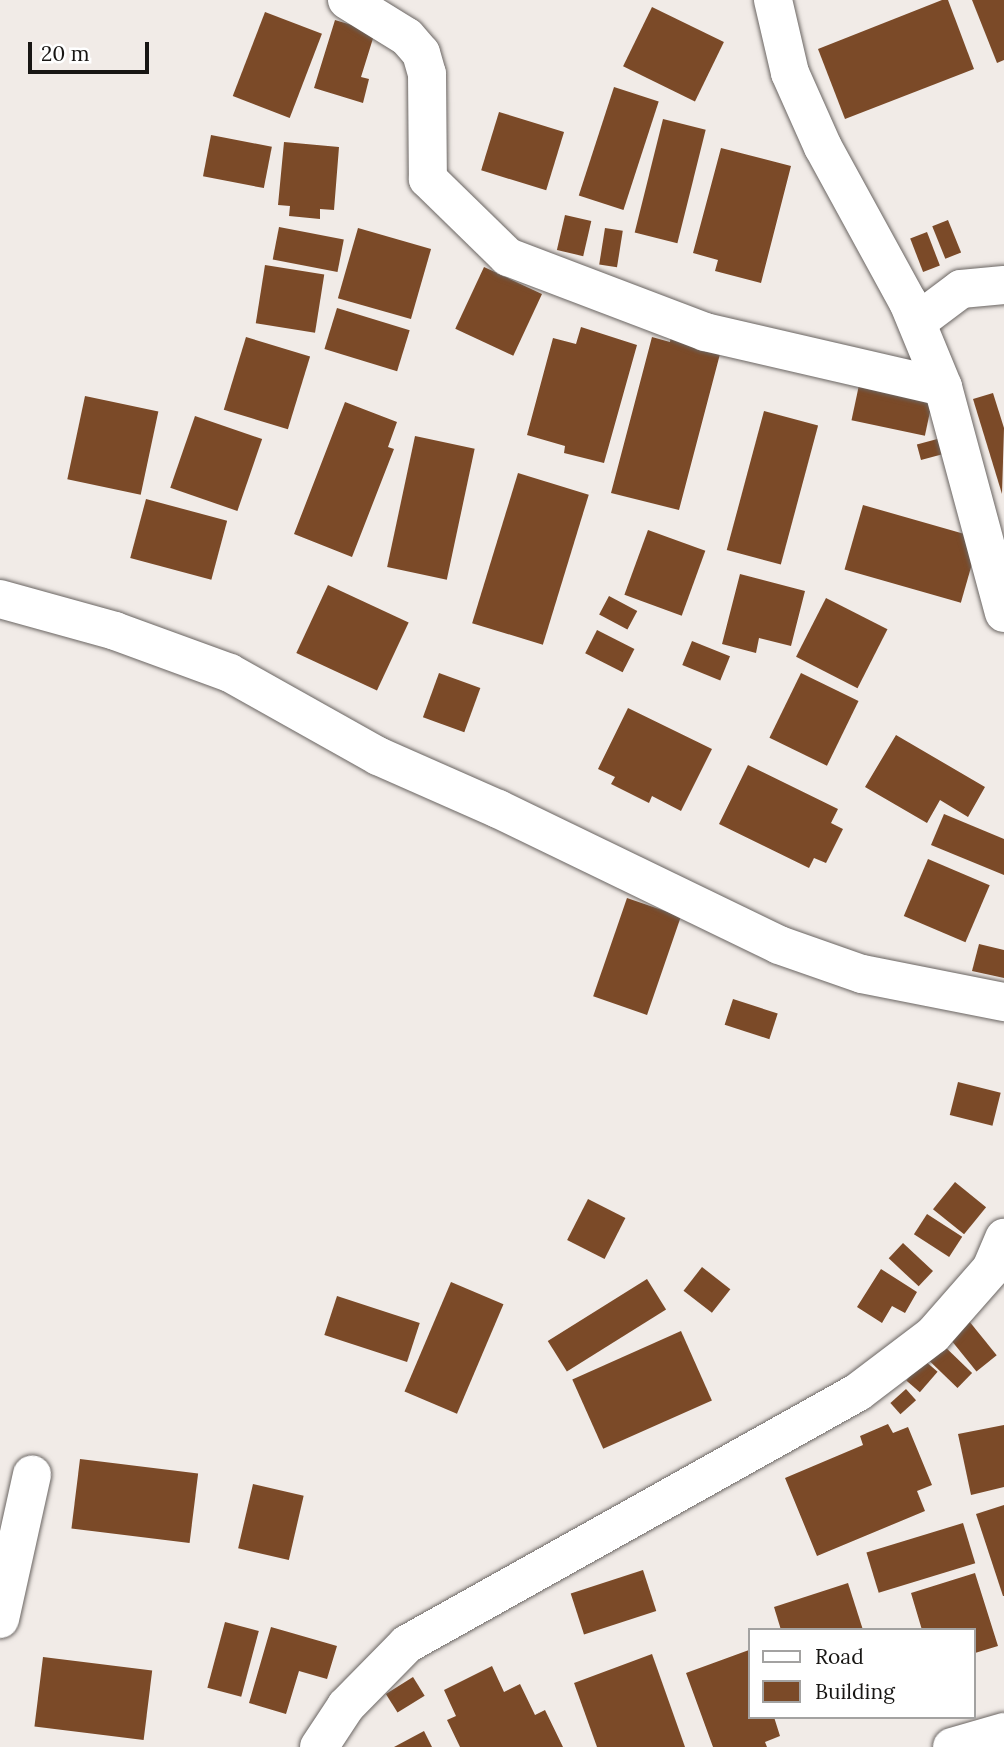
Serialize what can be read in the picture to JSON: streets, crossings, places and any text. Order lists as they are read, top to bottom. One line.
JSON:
{"legend":["Road","Building"],"scale_bar":"20 m"}
